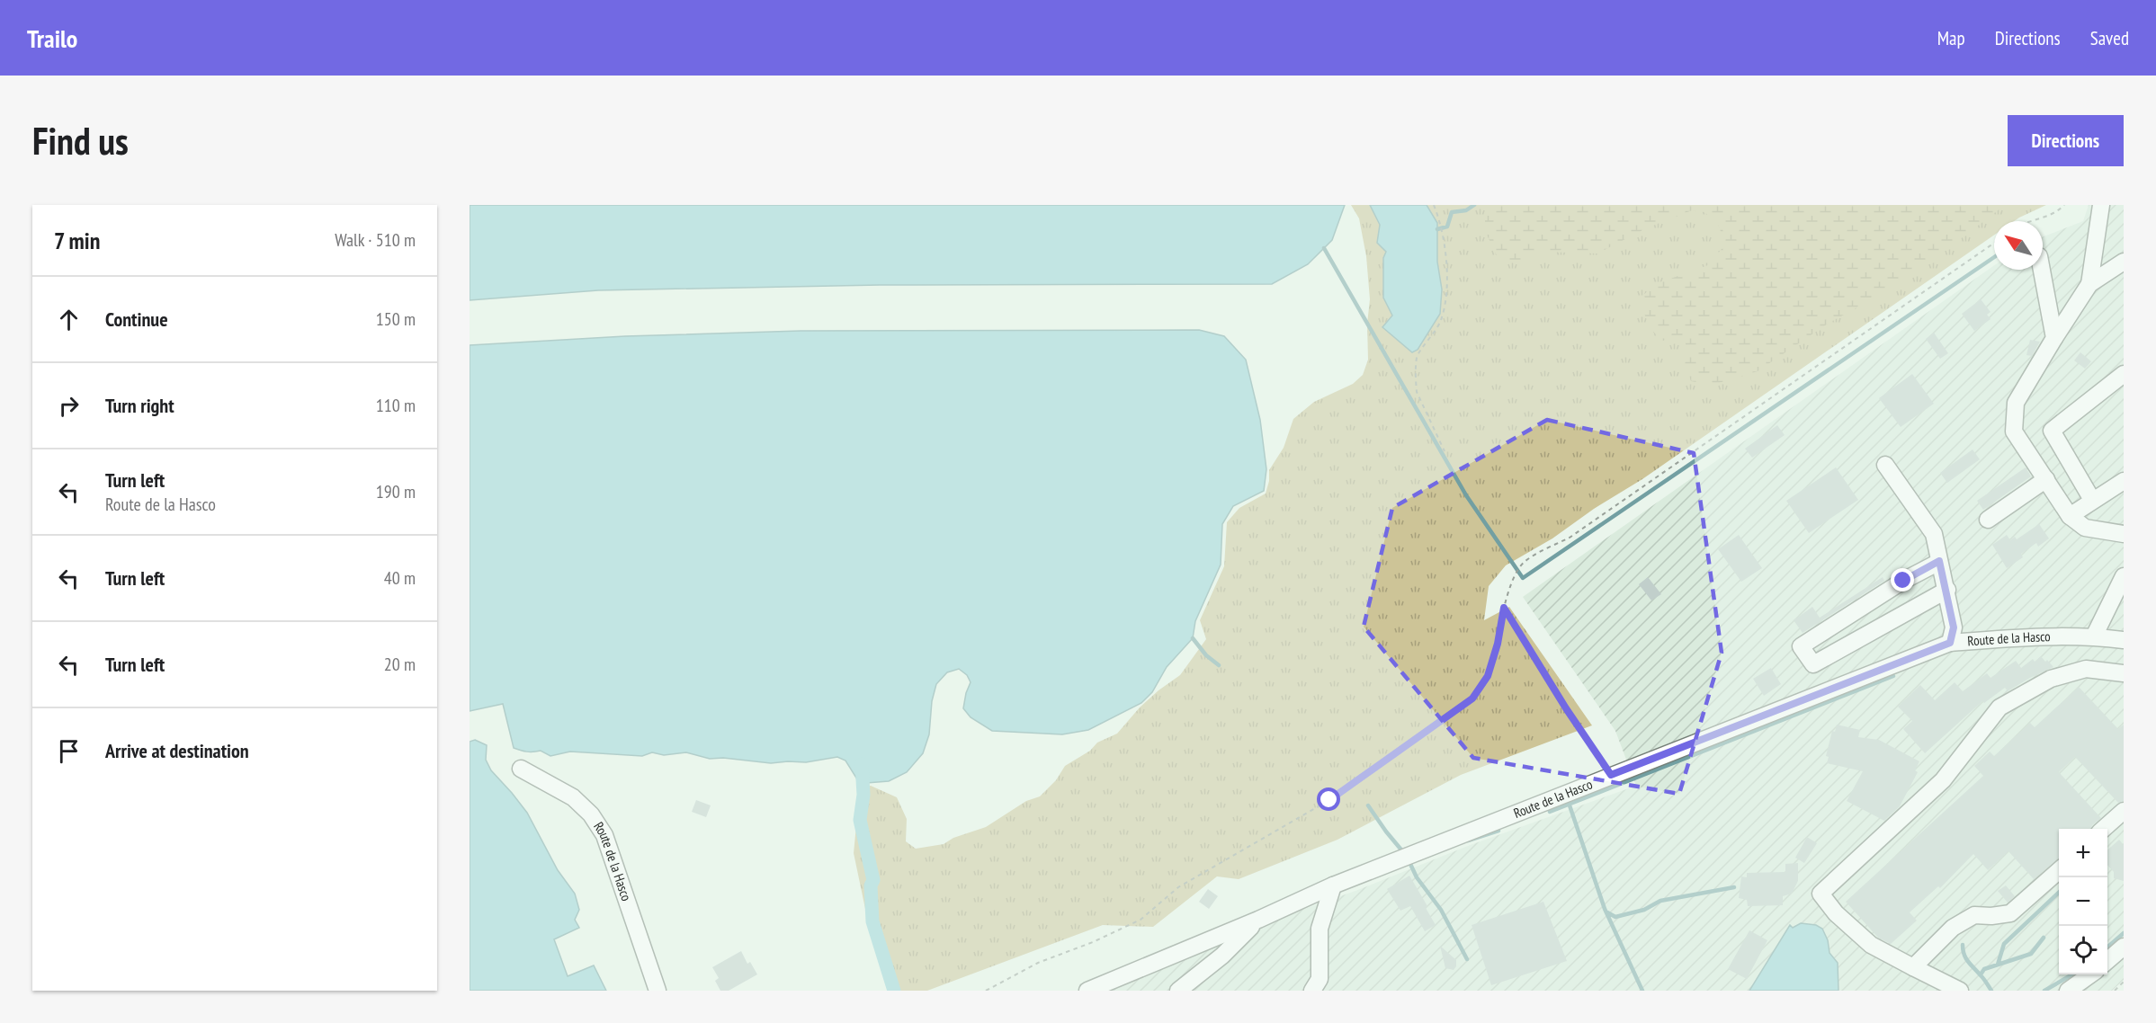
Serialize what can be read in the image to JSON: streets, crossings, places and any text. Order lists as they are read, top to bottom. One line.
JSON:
{"streets":{"lane":["Route de la Hasco"]},"north":"top left","page":{"header":"Trailo","nav":["Map","Directions","Saved"],"buttons":"Directions","title":"Find us","heading":["7 min","Walk · 510 m"],"list":[["Continue","150 m"],["Turn right","110 m"],["Turn left","Route de la Hasco","190 m"],["Turn left","40 m"],["Turn left","20 m"],"Arrive at destination"],"map_buttons":["+","−"]}}
